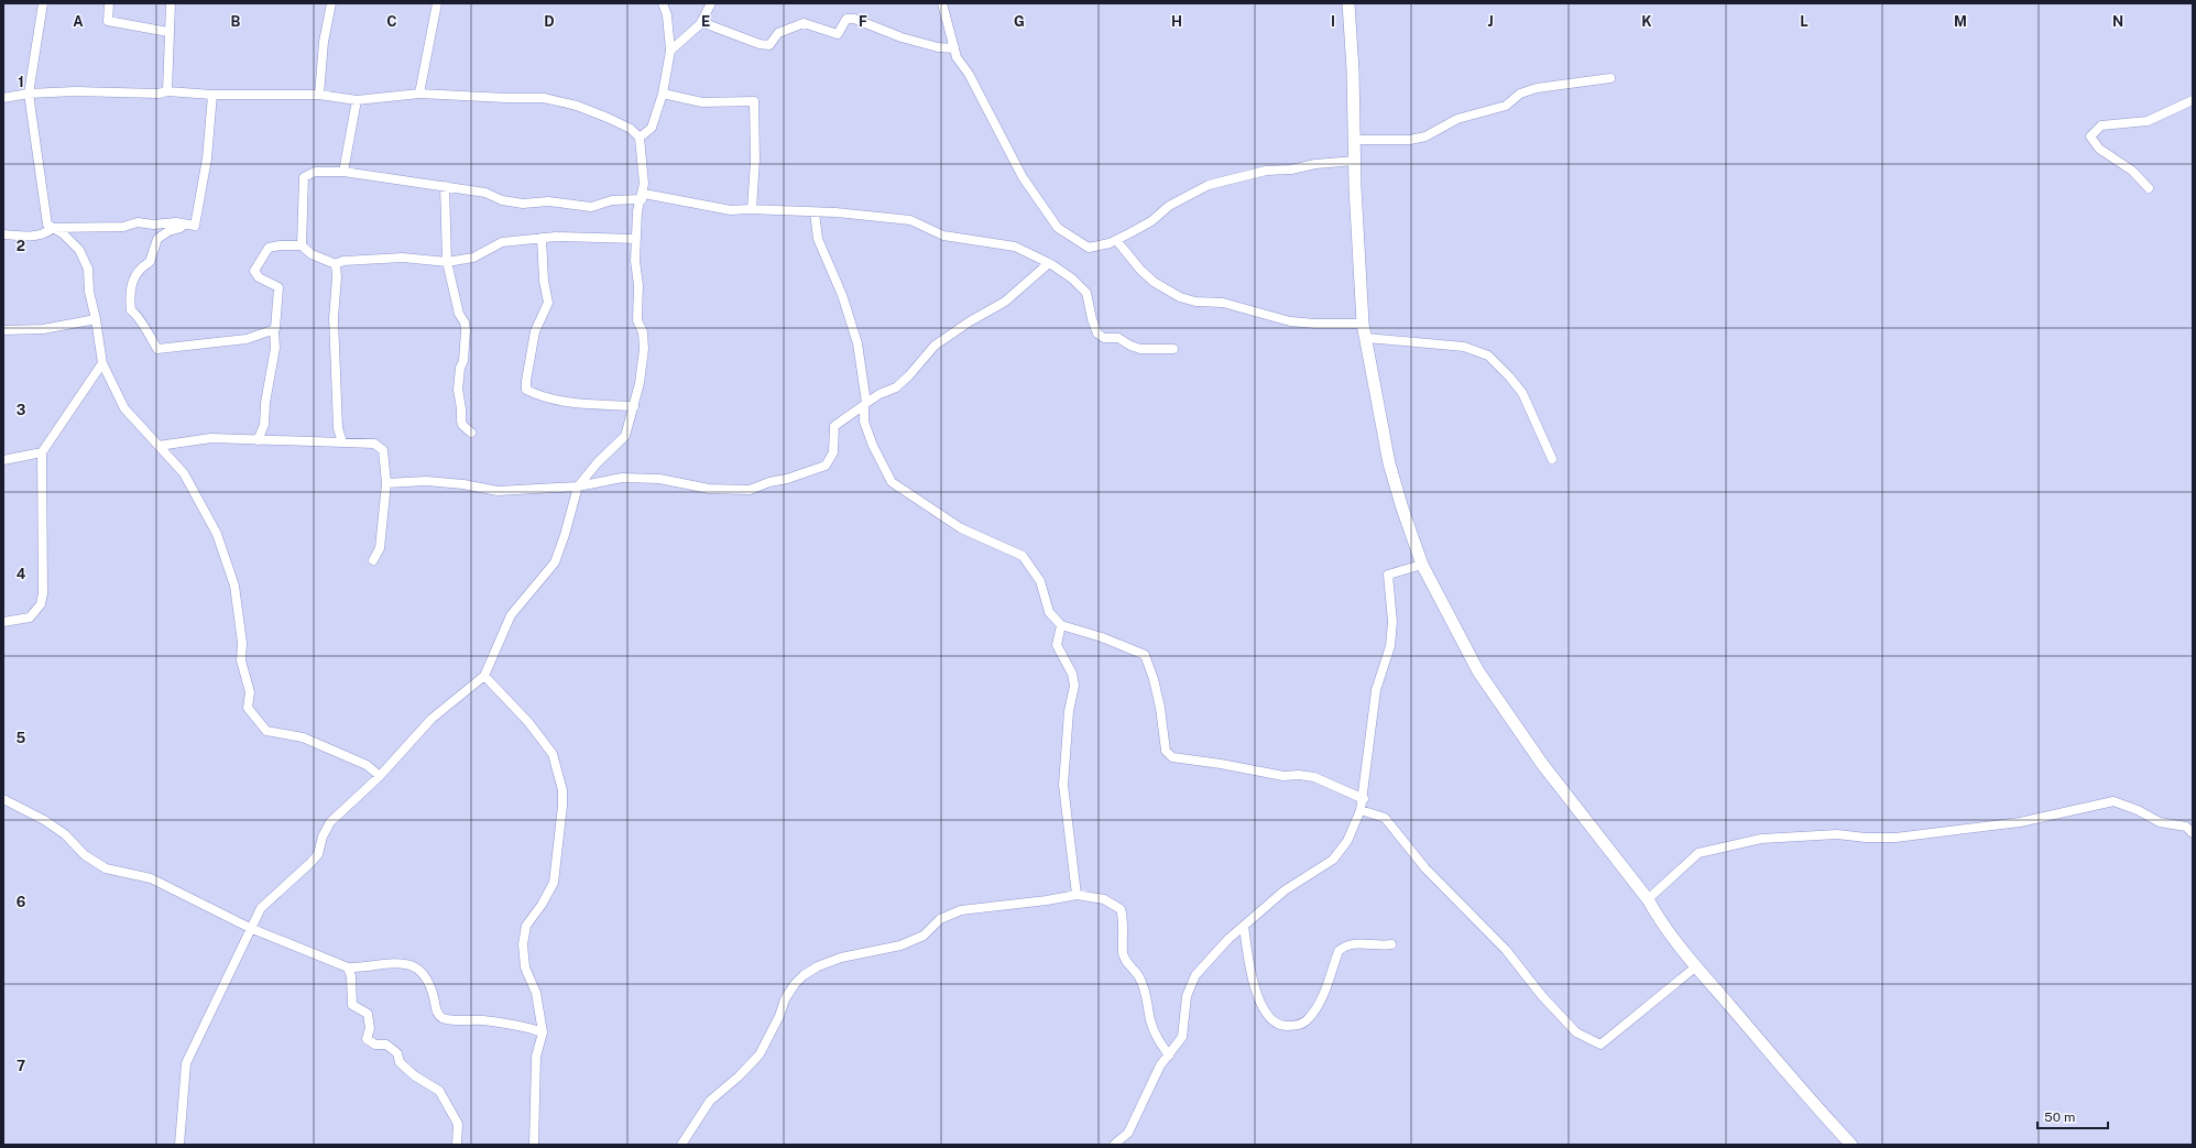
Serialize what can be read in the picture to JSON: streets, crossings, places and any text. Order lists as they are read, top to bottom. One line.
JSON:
{"scale_bar":"50 m","grid":{"columns":["A","B","C","D","E","F","G","H","I","J","K","L","M","N"],"rows":["1","2","3","4","5","6","7"]}}
